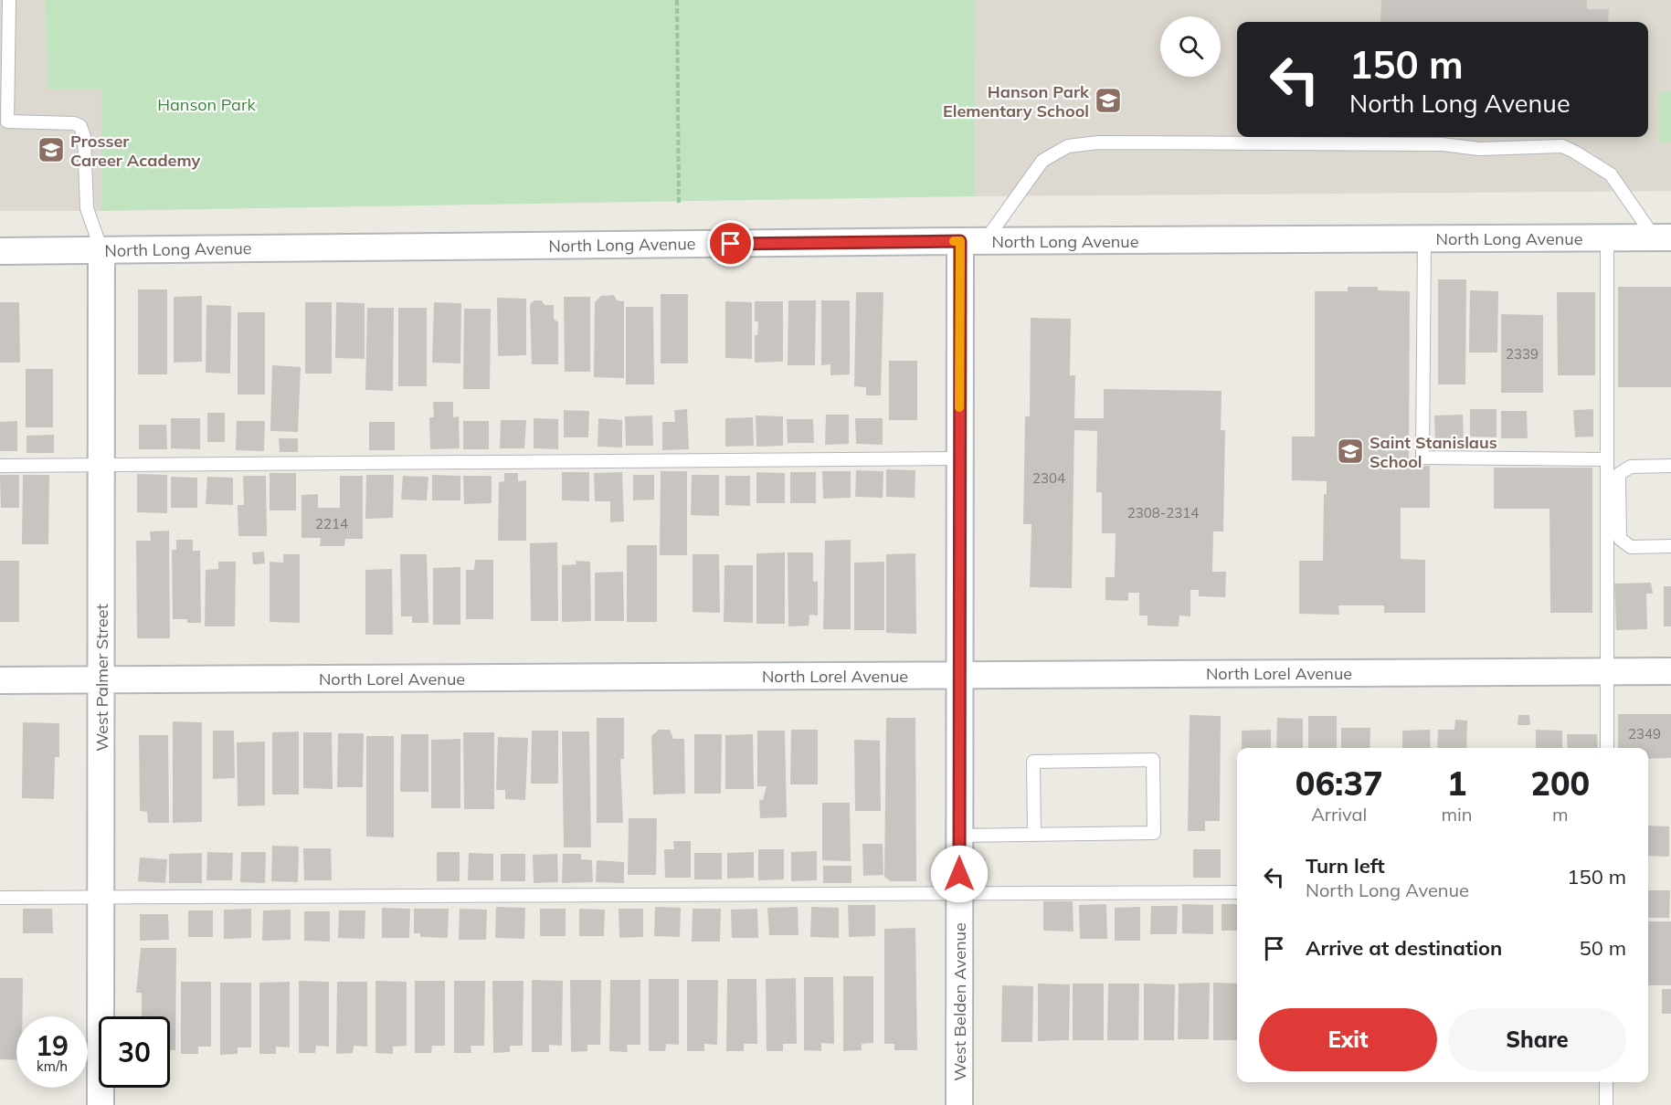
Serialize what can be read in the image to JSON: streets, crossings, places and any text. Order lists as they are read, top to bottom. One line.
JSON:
{"streets":{"street":["North Long Avenue","North Lorel Avenue","West Palmer Street","West Belden Avenue"]},"crossings":[["North Long Avenue","West Palmer Street"],["North Long Avenue","West Belden Avenue"],["North Lorel Avenue","West Palmer Street"],["North Lorel Avenue","West Belden Avenue"]],"parks":["Hanson Park"],"places":{"school or university":["Hanson Park Elementary School","Prosser Career Academy","Saint Stanislaus School"]},"house_numbers":["2339","2304","2308-2314","2214","2349"],"page":{"turn":["150 m","North Long Avenue"],"eta":["06:37","Arrival","1","min","200","m"],"list":[{"name":"Turn left","note":"North Long Avenue","value":"150 m"},{"name":"Arrive at destination","value":"50 m"}],"buttons":["Exit","Share"],"speed":"19 km/h","limit":"30"}}
